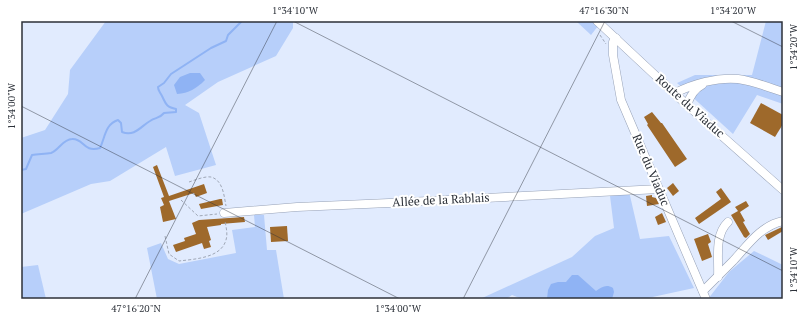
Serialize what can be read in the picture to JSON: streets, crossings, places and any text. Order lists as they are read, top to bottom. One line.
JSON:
{"streets":{"street":["Route du Viaduc","Rue du Viaduc","Allée de la Rablais"]},"crossings":[["Route du Viaduc","Rue du Viaduc"],["Rue du Viaduc","Allée de la Rablais"]],"coordinates":["1°34'10\"W","47°16'30\"N","1°34'20\"W","1°34'00\"W","47°16'20\"N"]}
